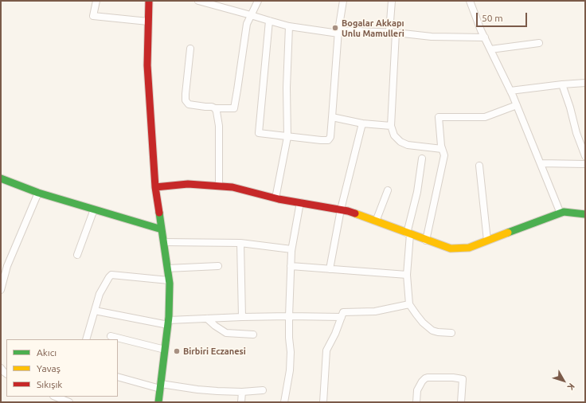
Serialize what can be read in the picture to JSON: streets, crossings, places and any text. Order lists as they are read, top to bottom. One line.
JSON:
{"places":["Bogalar Akkapı Unlu Mamulleri","Birbiri Eczanesi"],"legend":["Akıcı","Yavaş","Sıkışık"],"scale_bar":"50 m","north":"bottom right"}
